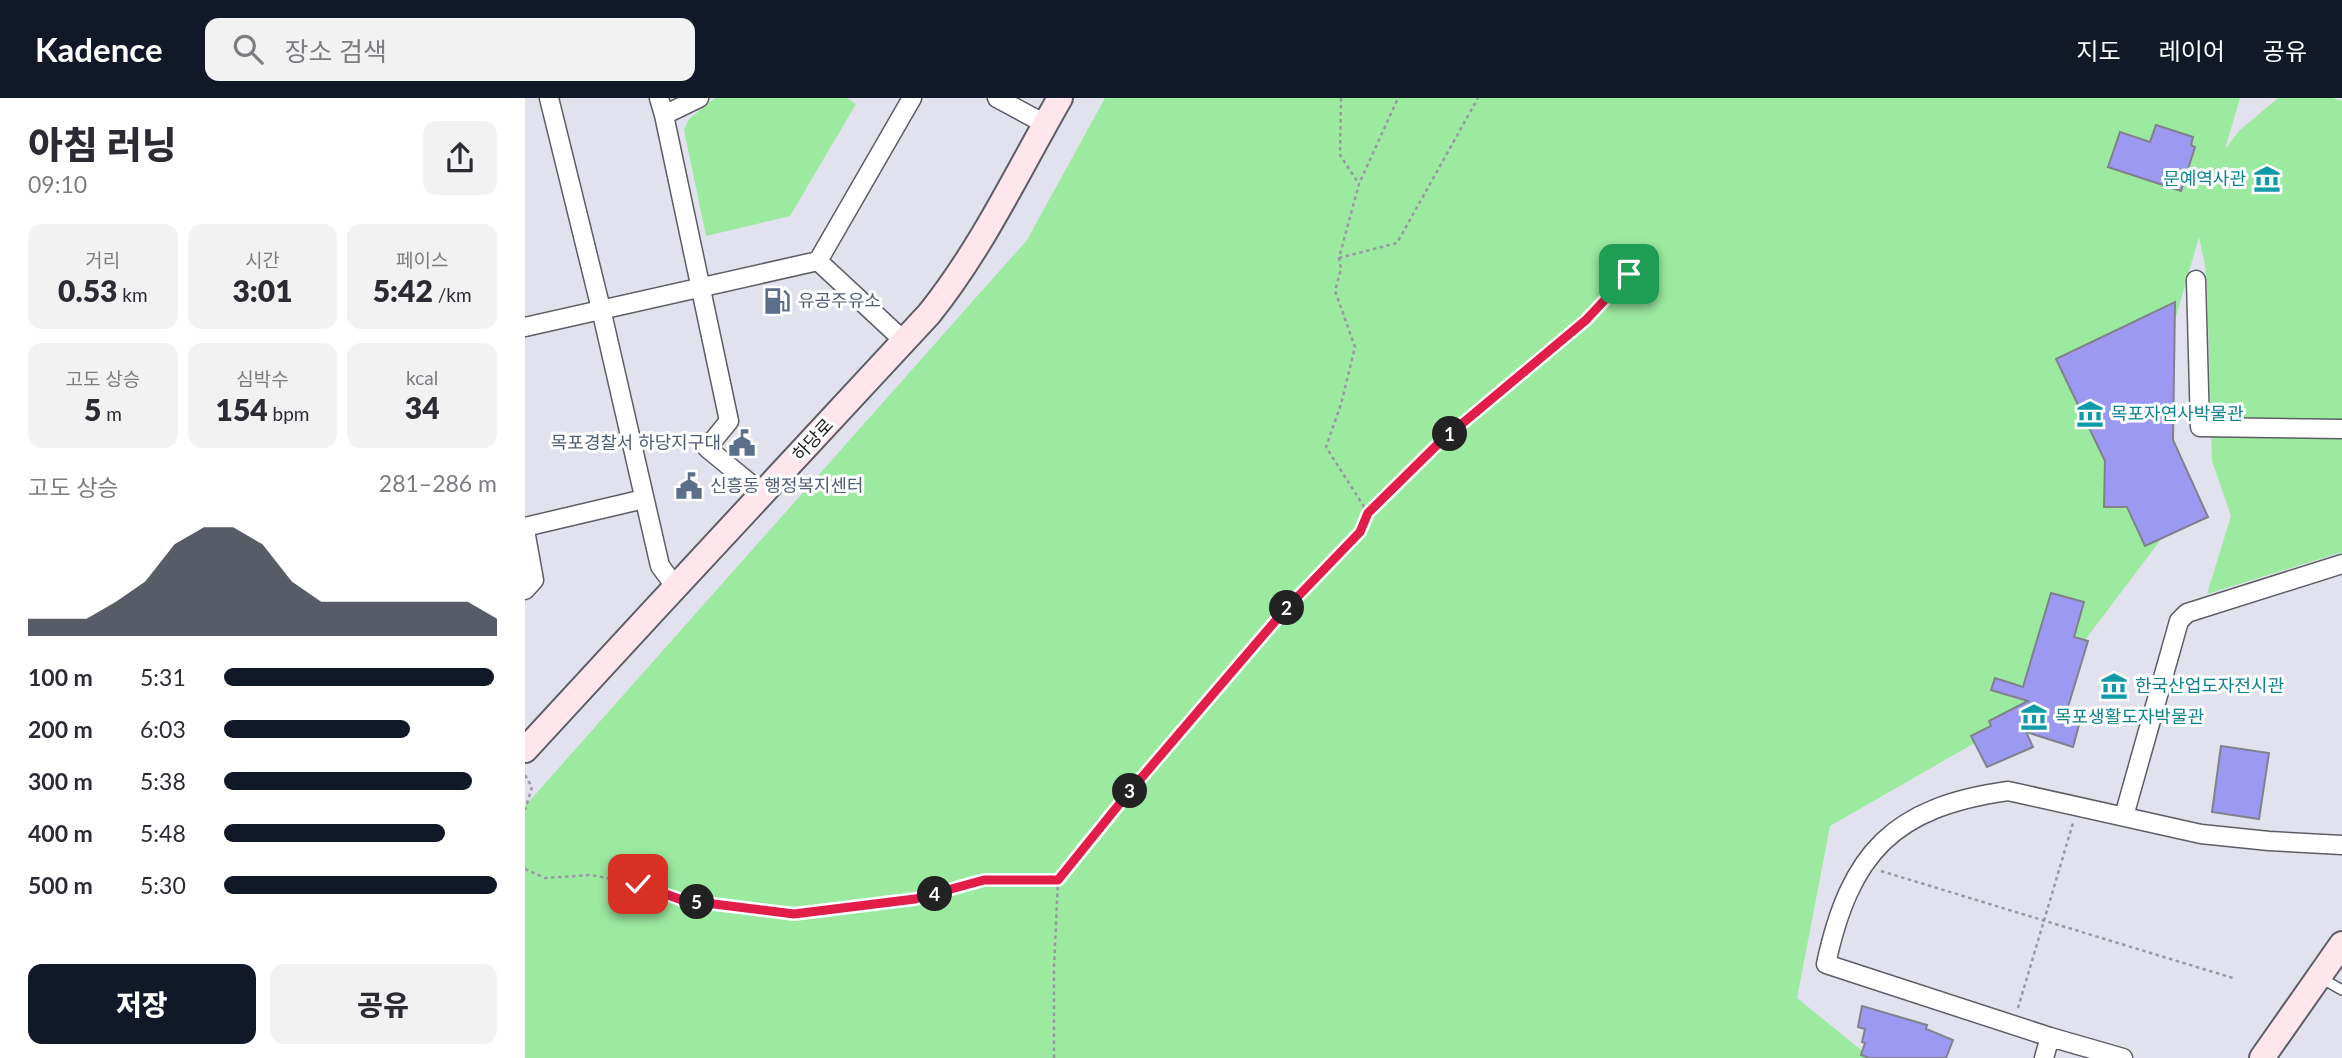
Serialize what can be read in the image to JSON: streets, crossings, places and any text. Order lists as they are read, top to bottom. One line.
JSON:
{"streets":{"street":["하당로"]},"places":{"museum":["문예역사관","목포자연사박물관","한국산업도자전시관","목포생활도자박물관"],"fuel station":["유공주유소"],"public building":["목포경찰서 하당지구대","신흥동 행정복지센터"]},"page":{"header":"Kadence","search":"장소 검색","nav":["지도","레이어","공유"],"heading":["아침 러닝","09:10"],"stats":[["거리","0.53 km"],["시간","3:01"],["페이스","5:42 /km"],["고도 상승","5 m"],["심박수","154 bpm"],["kcal","34"]],"pins":["1","2","3","4","5"],"chart":["고도 상승","281–286 m"],"list":[{"name":"100 m","note":"5:31"},{"name":"200 m","note":"6:03"},{"name":"300 m","note":"5:38"},{"name":"400 m","note":"5:48"},{"name":"500 m","note":"5:30"}],"buttons":["저장","공유"]}}
